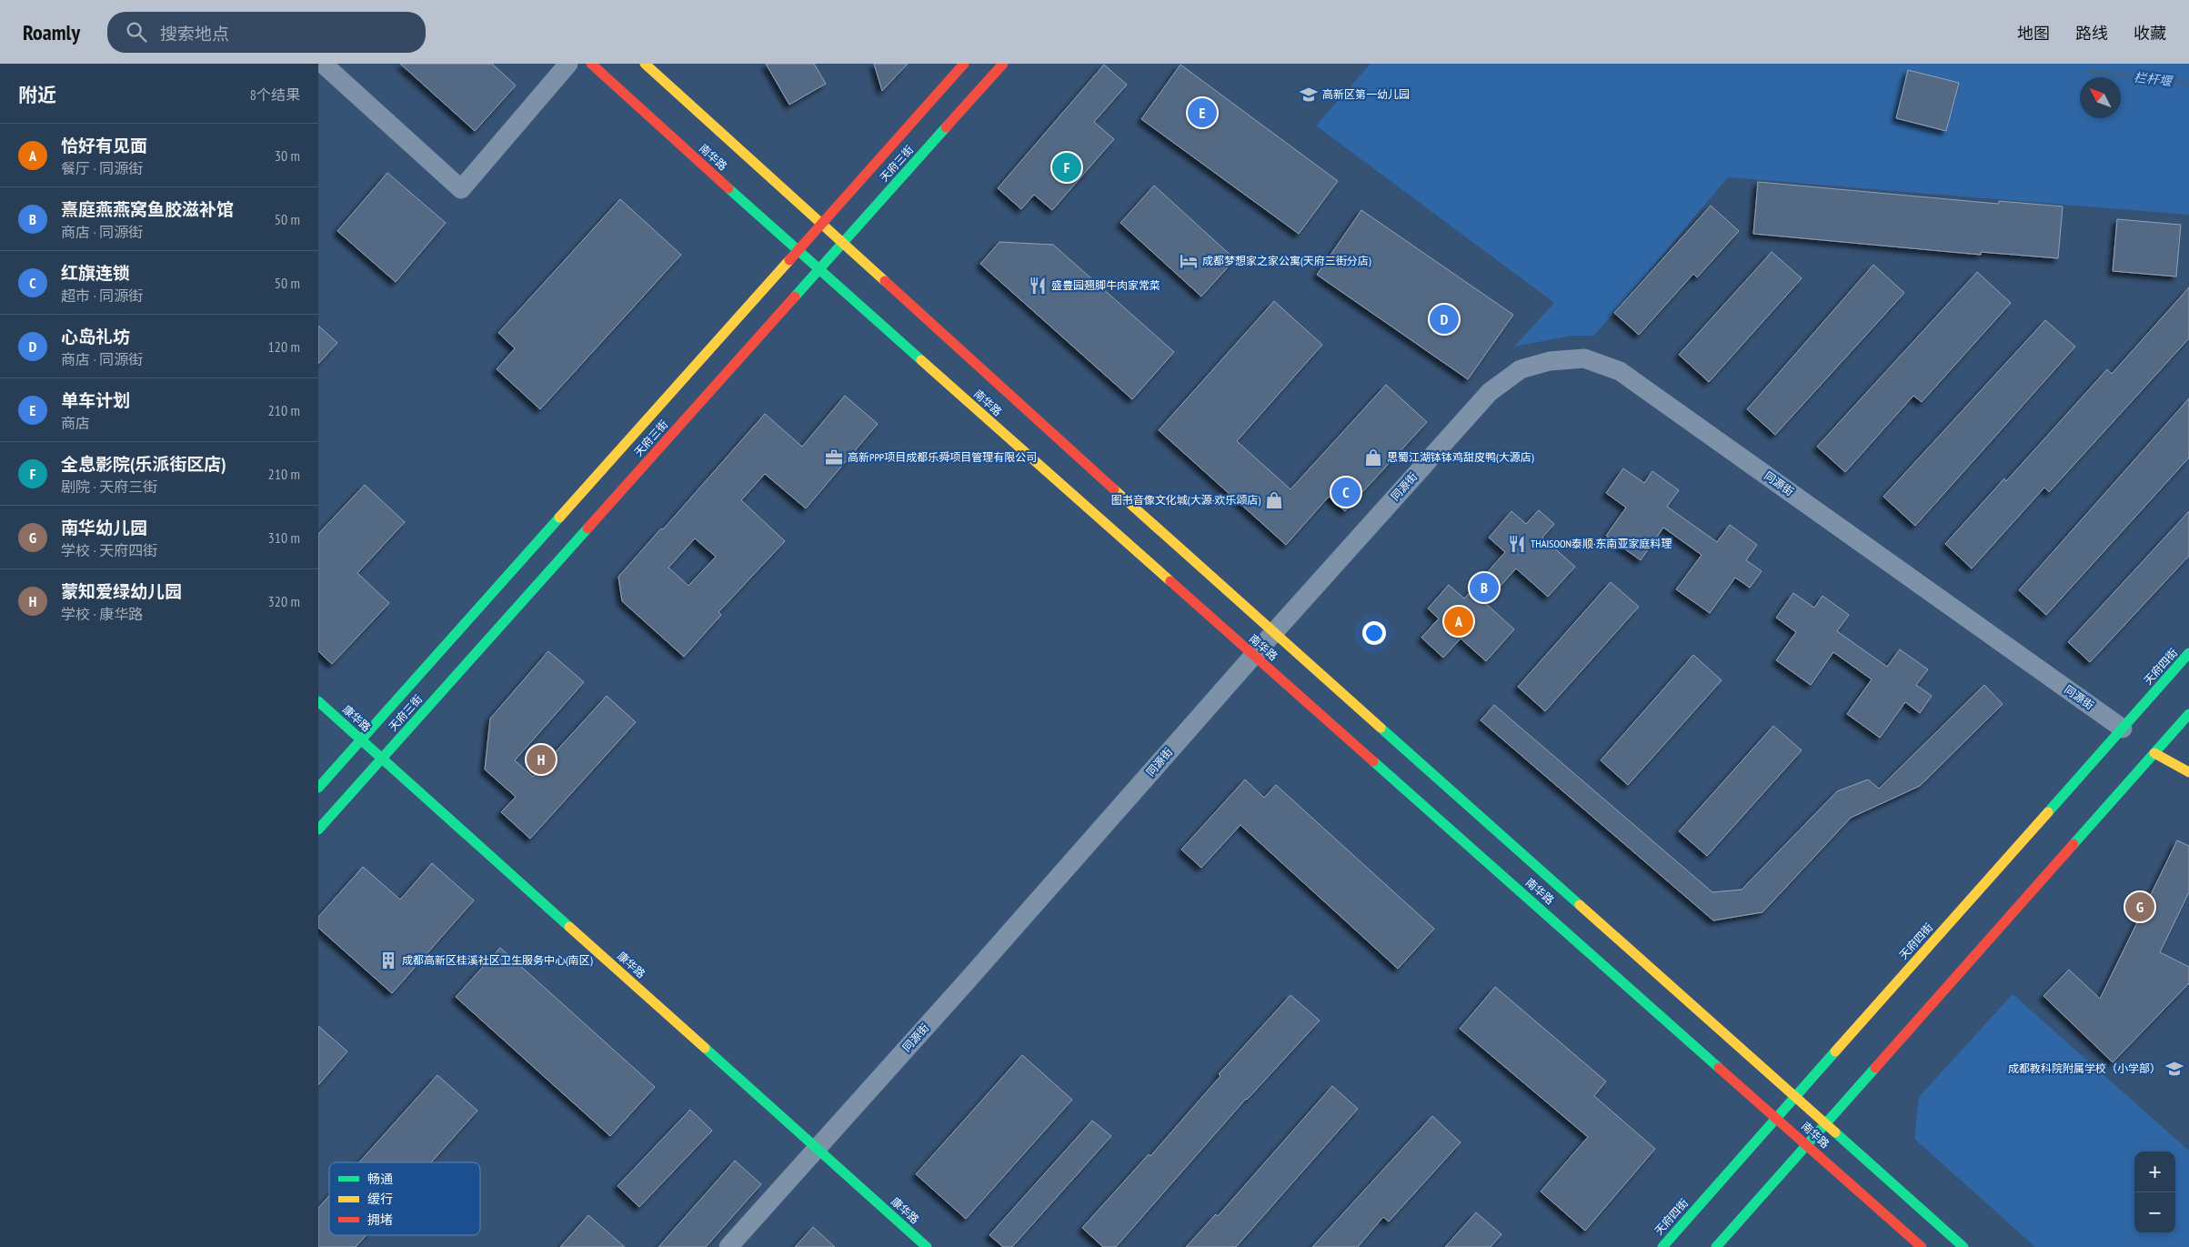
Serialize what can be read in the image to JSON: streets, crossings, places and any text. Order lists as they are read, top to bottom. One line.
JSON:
{"streets":{"main road":["南华路","天府三街","天府四街","康华路"],"street":["同源街"]},"crossings":[["南华路","天府三街"],["南华路","同源街"],["南华路","天府四街"],["天府三街","康华路"],["同源街","天府四街"],["同源街","康华路"]],"water":["栏杆堰"],"places":{"school or university":["高新区第一幼儿园","成都教科院附属学校（小学部）"],"hotel":["成都梦想家之家公寓(天府三街分店)"],"restaurant":["盛豊园翘脚牛肉家常菜","THAISOON泰顺·东南亚家庭料理"],"office":["高新PPP项目成都乐舜项目管理有限公司"],"shop":["思蜀江湖钵钵鸡甜皮鸭(大源店)","图书音像文化城(大源·欢乐颂店)"],"building":["成都高新区桂溪社区卫生服务中心(南区)"]},"legend":["畅通","缓行","拥堵"],"north":"top left","page":{"header":"Roamly","search":"搜索地点","nav":["地图","路线","收藏"],"heading":["附近","8个结果"],"pins":["E","F","D","C","B","A","H","G"],"list":[{"mark":"A","name":"恰好有见面","note":"餐厅 · 同源街","value":"30 m"},{"mark":"B","name":"熹庭燕燕窝鱼胶滋补馆","note":"商店 · 同源街","value":"50 m"},{"mark":"C","name":"红旗连锁","note":"超市 · 同源街","value":"50 m"},{"mark":"D","name":"心岛礼坊","note":"商店 · 同源街","value":"120 m"},{"mark":"E","name":"单车计划","note":"商店","value":"210 m"},{"mark":"F","name":"全息影院(乐派街区店)","note":"剧院 · 天府三街","value":"210 m"},{"mark":"G","name":"南华幼儿园","note":"学校 · 天府四街","value":"310 m"},{"mark":"H","name":"蒙知爱绿幼儿园","note":"学校 · 康华路","value":"320 m"}],"map_buttons":["+","−"]}}
